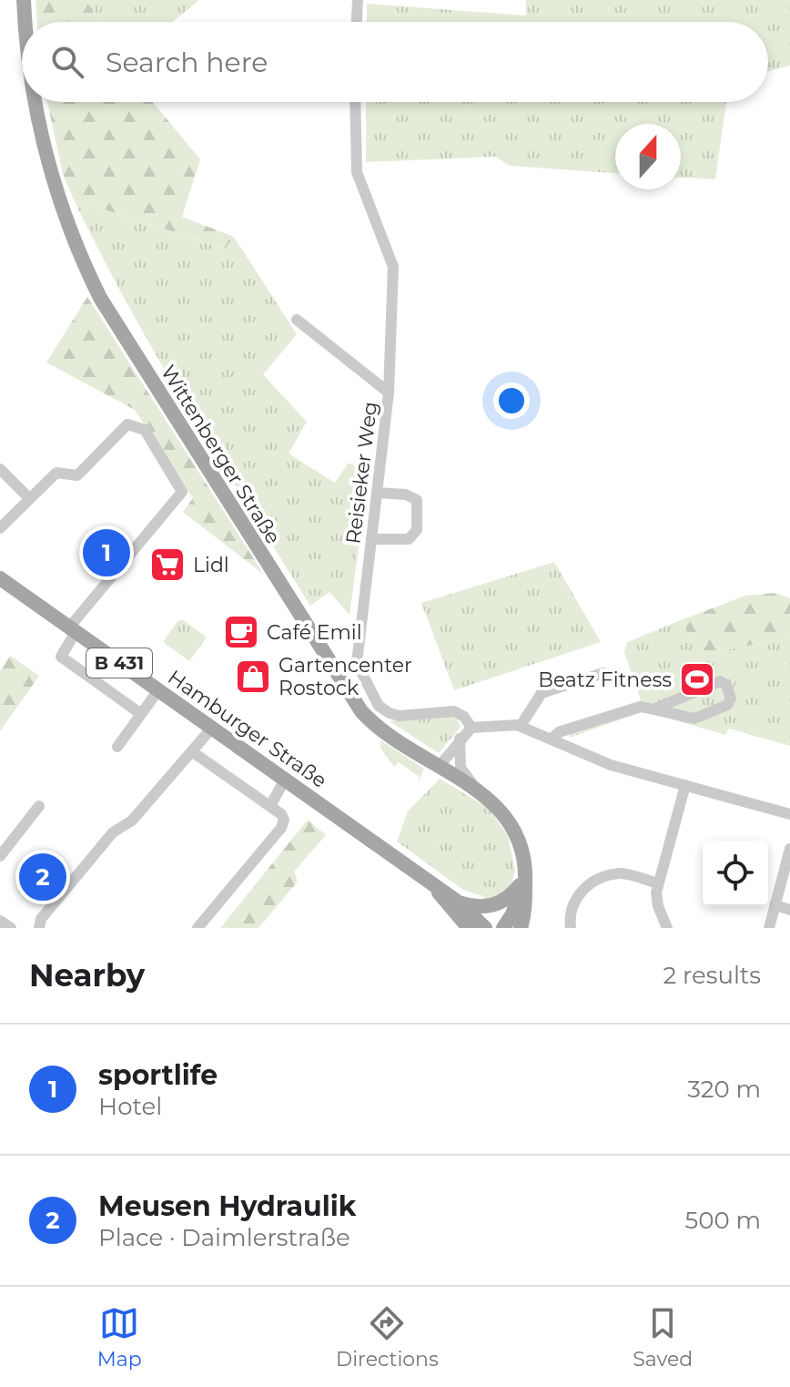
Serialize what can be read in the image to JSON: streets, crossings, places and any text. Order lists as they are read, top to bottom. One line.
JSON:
{"streets":{"main road":["Wittenberger Straße","B 431","Hamburger Straße"],"street":["Reisieker Weg"]},"places":{"supermarket":["Lidl"],"cafe":["Café Emil"],"shop":["Gartencenter Rostock"],"sports":["Beatz Fitness"]},"north":"top","page":{"search":"Search here","pins":["1","2"],"heading":["Nearby","2 results"],"list":[{"mark":"1","name":"sportlife","note":"Hotel","value":"320 m"},{"mark":"2","name":"Meusen Hydraulik","note":"Place · Daimlerstraße","value":"500 m"}],"nav":["Map","Directions","Saved"]}}
